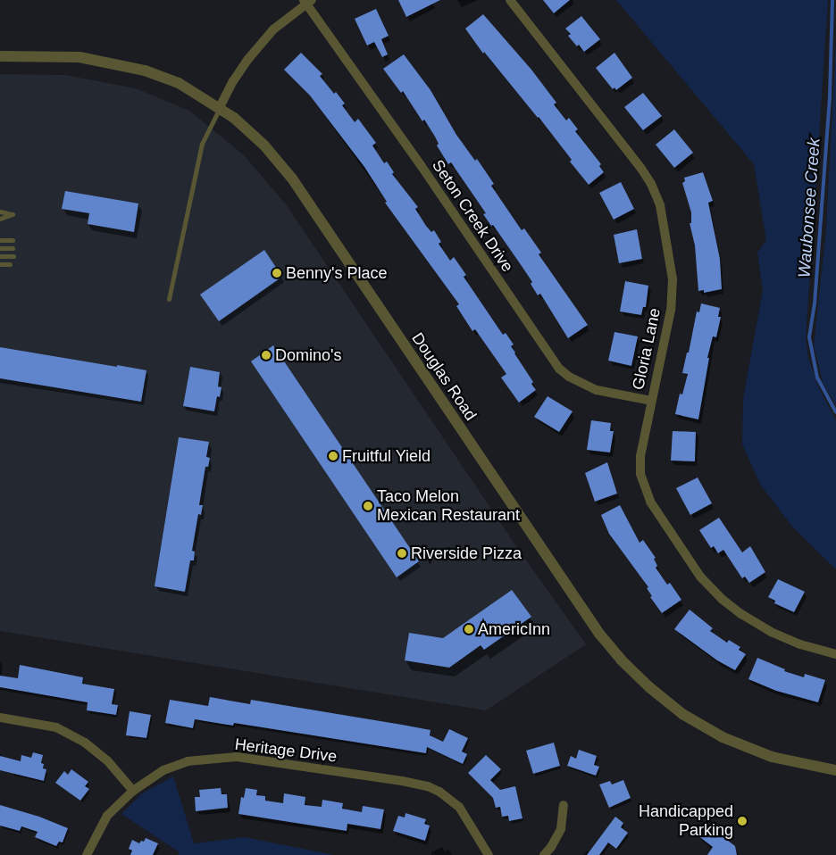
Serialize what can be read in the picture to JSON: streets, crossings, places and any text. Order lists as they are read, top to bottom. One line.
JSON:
{"streets":{"street":["Seton Creek Drive","Gloria Lane","Douglas Road","Heritage Drive"]},"crossings":[["Seton Creek Drive","Gloria Lane"]],"water":["Waubonsee Creek"],"places":["Benny's Place","Domino's","Fruitful Yield","Taco Melon Mexican Restaurant","Riverside Pizza","AmericInn","Handicapped Parking"]}
